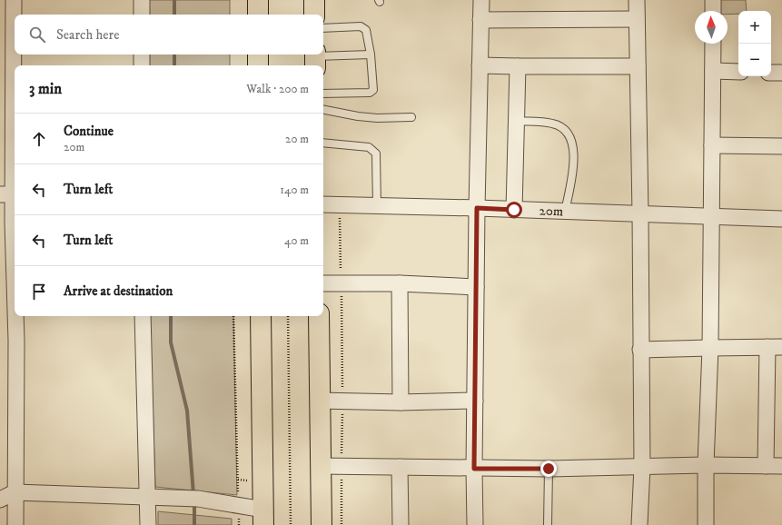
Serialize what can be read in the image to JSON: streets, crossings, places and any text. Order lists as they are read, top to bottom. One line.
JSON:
{"streets":{"street":["20m"]},"north":"top","page":{"map_buttons":["+","−"],"search":"Search here","heading":["3 min","Walk · 200 m"],"list":[["Continue","20m","20 m"],["Turn left","140 m"],["Turn left","40 m"],"Arrive at destination"]}}
